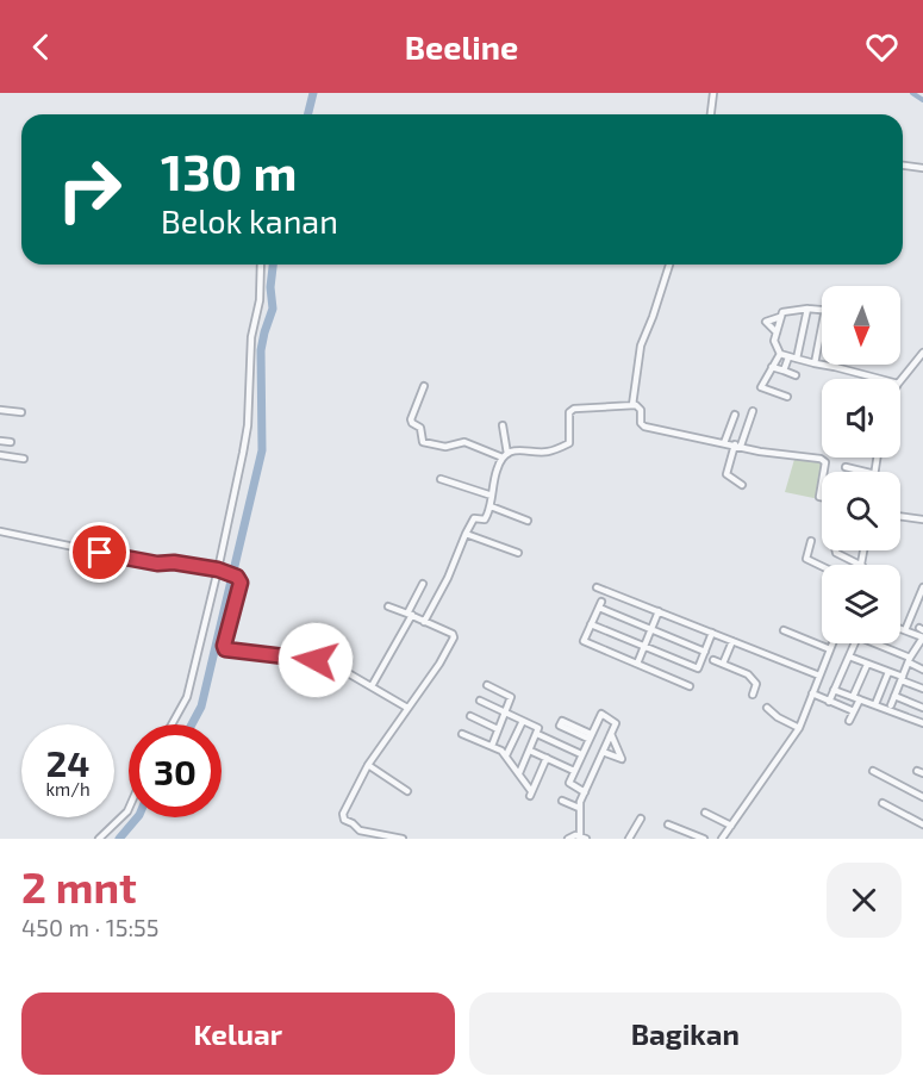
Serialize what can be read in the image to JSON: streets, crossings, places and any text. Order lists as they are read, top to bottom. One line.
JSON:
{"north":"bottom","page":{"header":"Beeline","turn":["130 m","Belok kanan"],"speed":"24 km/h","limit":"30","heading":["2 mnt","450 m · 15:55"],"buttons":["Keluar","Bagikan"]}}
